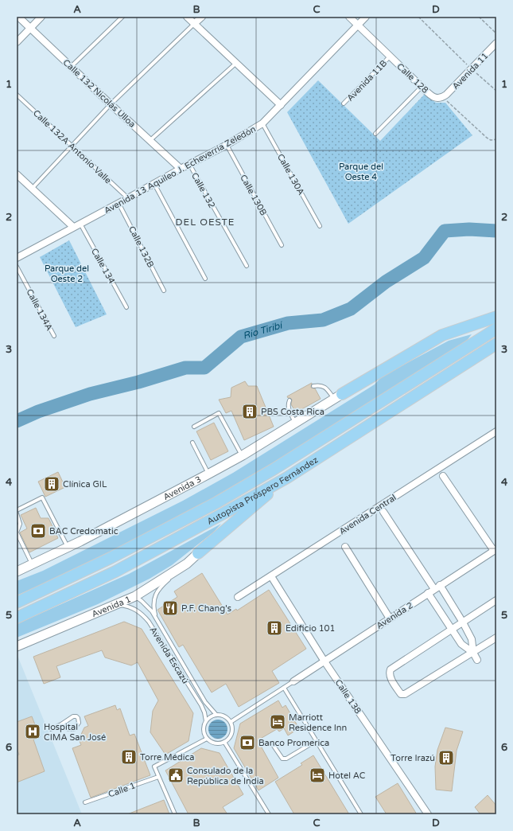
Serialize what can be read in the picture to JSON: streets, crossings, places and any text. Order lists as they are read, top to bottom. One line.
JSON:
{"streets":{"highway":["Autopista Próspero Fernández"],"street":["Avenida 11","Calle 128","Calle 132 Nicolás Ulloa","Avenida 13 Aquileo J. Echeverría Zeledón","Avenida 3","Avenida Central","Avenida 1","Avenida 2","Calle 138"],"lane":["Avenida 11B","Calle 132A Antonio Valle","Calle 130A","Calle 132","Calle 130B","Calle 132B","Calle 134","Calle 134A","Avenida Escazú","Calle 1"]},"crossings":[["Avenida 11","Calle 128"],["Calle 128","Avenida 11B"],["Calle 128","Avenida 13 Aquileo J. Echeverría Zeledón"],["Calle 132 Nicolás Ulloa","Avenida 13 Aquileo J. Echeverría Zeledón"],["Calle 132A Antonio Valle","Avenida 13 Aquileo J. Echeverría Zeledón"],["Avenida 13 Aquileo J. Echeverría Zeledón","Calle 130A"],["Avenida 13 Aquileo J. Echeverría Zeledón","Calle 132"],["Avenida 13 Aquileo J. Echeverría Zeledón","Calle 130B"],["Avenida 13 Aquileo J. Echeverría Zeledón","Calle 132B"],["Avenida 13 Aquileo J. Echeverría Zeledón","Calle 134"],["Avenida Central","Calle 138"],["Avenida 1","Avenida Escazú"],["Avenida 2","Calle 138"]],"districts":["DEL OESTE"],"water":["Río Tiribí"],"parks":["Parque del Oeste 4","Parque del Oeste 2"],"places":{"building":["PBS Costa Rica","Clínica GIL","Edificio 101","Torre Médica","Torre Irazú"],"bank":["BAC Credomatic","Banco Promerica"],"restaurant":["P.F. Chang's"],"hotel":["Marriott Residence Inn","Hotel AC"],"hospital":["Hospital CIMA San José"],"public building":["Consulado de la República de India"]},"grid":{"columns":["A","B","C","D"],"rows":["1","2","3","4","5","6"]}}
